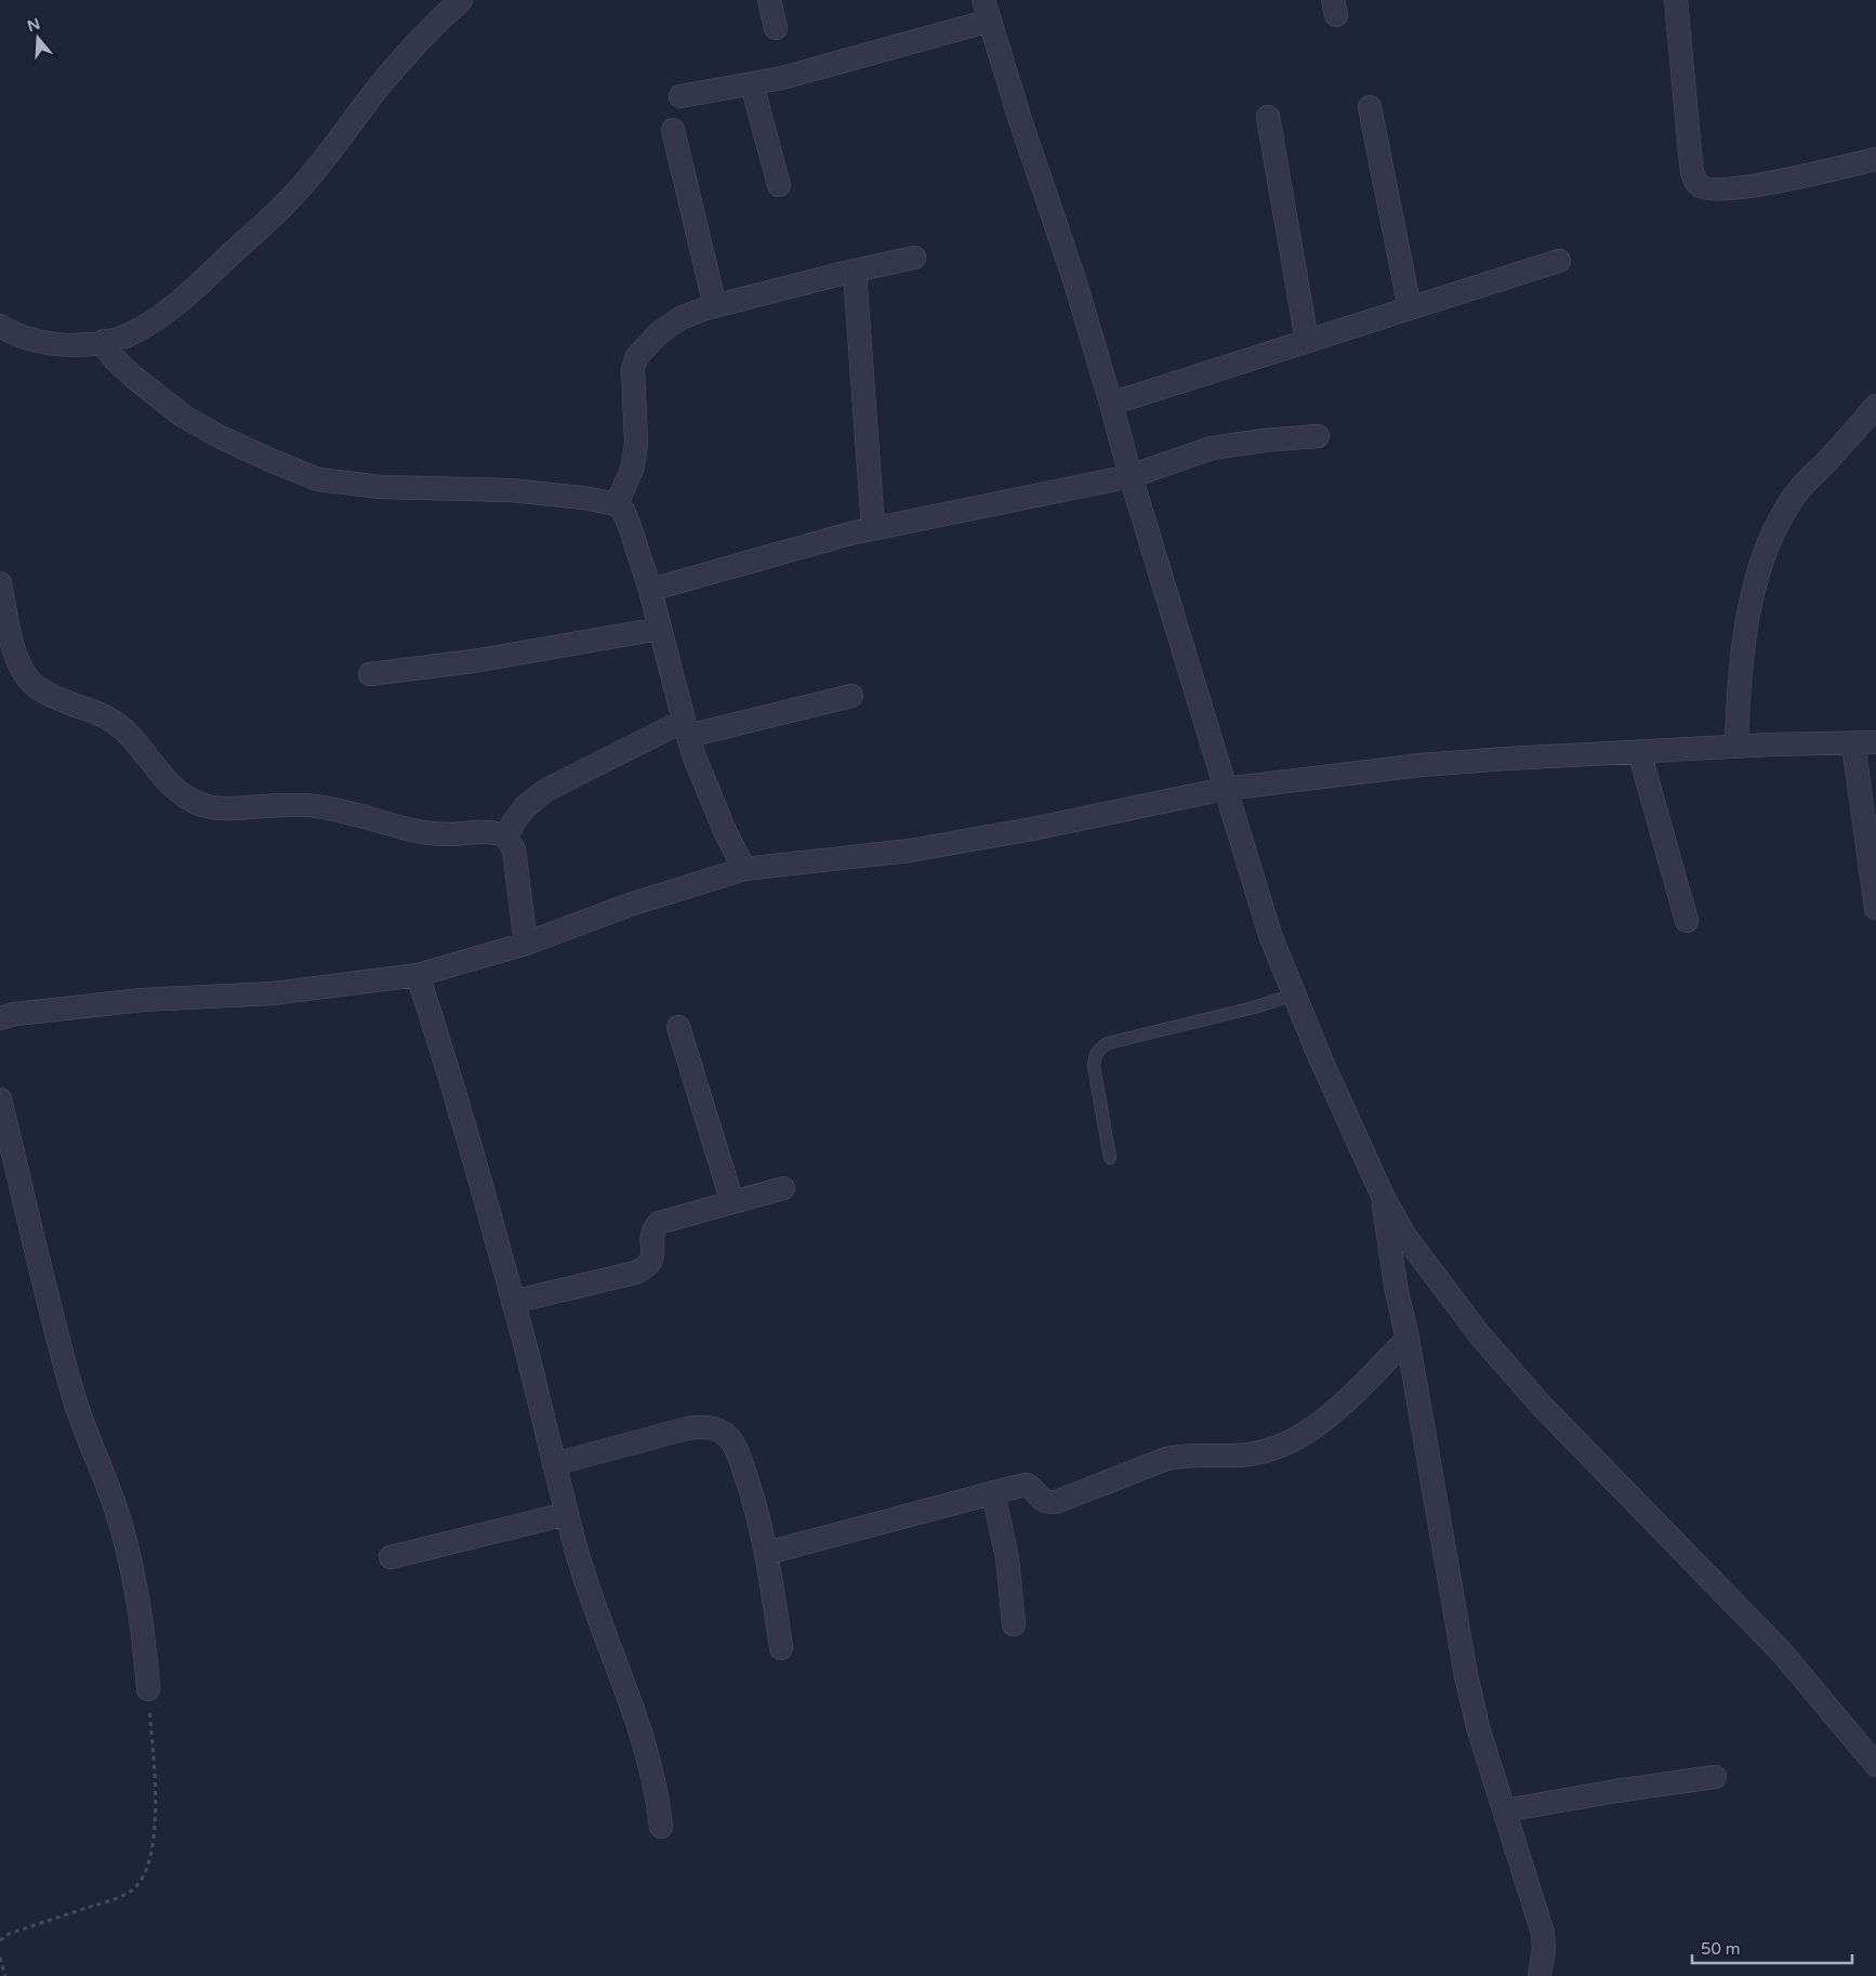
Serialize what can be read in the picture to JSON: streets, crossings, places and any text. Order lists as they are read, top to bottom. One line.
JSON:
{"scale_bar":"50 m","north":"top"}
